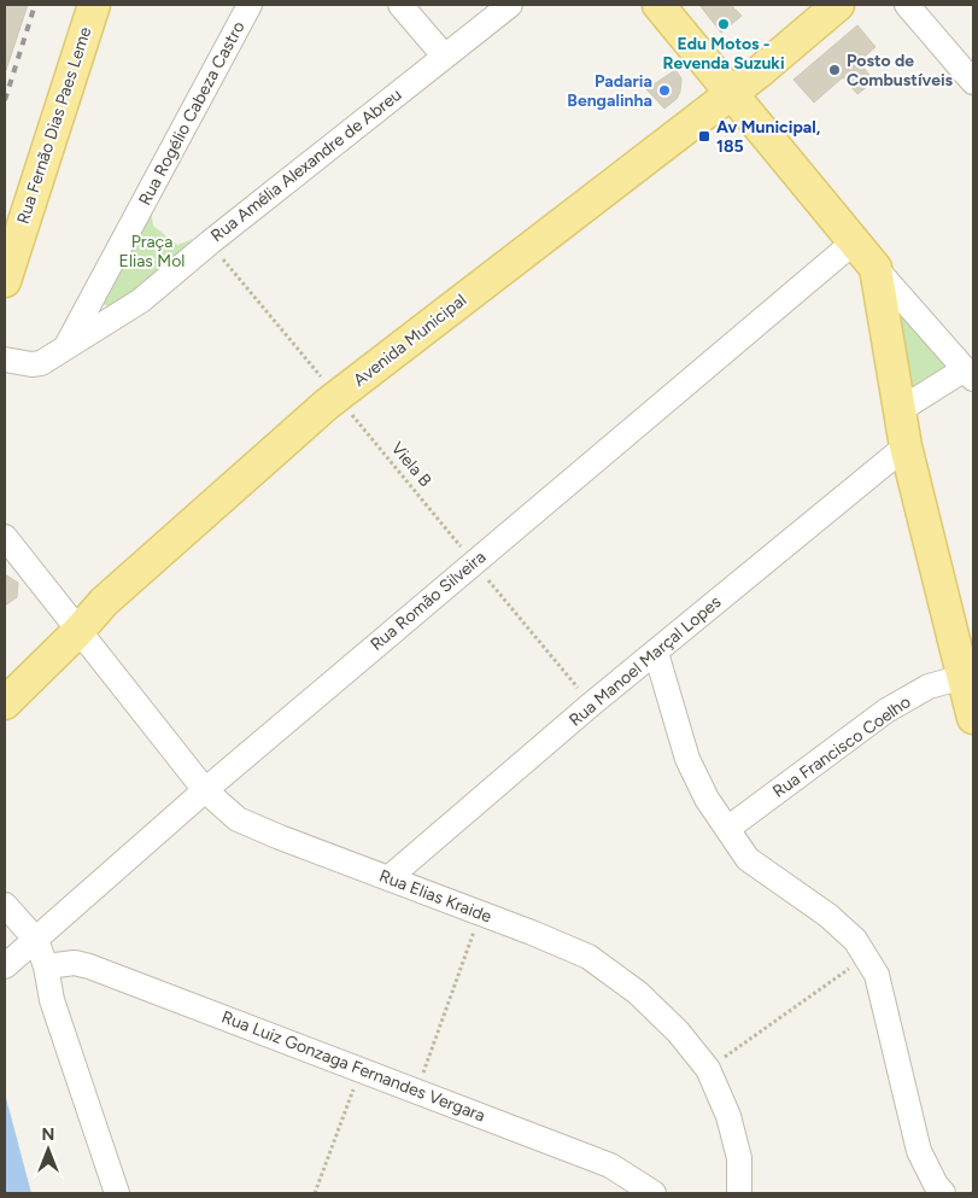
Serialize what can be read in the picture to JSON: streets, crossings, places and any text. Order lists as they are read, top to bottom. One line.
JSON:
{"streets":{"main road":["Rua Fernão Dias Paes Leme","Avenida Municipal"],"street":["Rua Rogélio Cabeza Castro","Rua Amélia Alexandre de Abreu","Rua Romão Silveira","Rua Manoel Marçal Lopes","Rua Francisco Coelho","Rua Elias Kraide","Rua Luiz Gonzaga Fernandes Vergara"],"path":["Viela B"]},"crossings":[["Rua Rogélio Cabeza Castro","Rua Amélia Alexandre de Abreu"],["Rua Amélia Alexandre de Abreu","Viela B"],["Avenida Municipal","Viela B"],["Avenida Municipal","Rua Elias Kraide"],["Viela B","Rua Romão Silveira"],["Viela B","Rua Manoel Marçal Lopes"],["Rua Romão Silveira","Rua Elias Kraide"],["Rua Manoel Marçal Lopes","Rua Elias Kraide"]],"parks":["Praça Elias Mol"],"places":{"other":["Edu Motos - Revenda Suzuki","Posto de Combustíveis","Padaria Bengalinha"],"transit":["Av Municipal, 185"]},"north":"top"}
